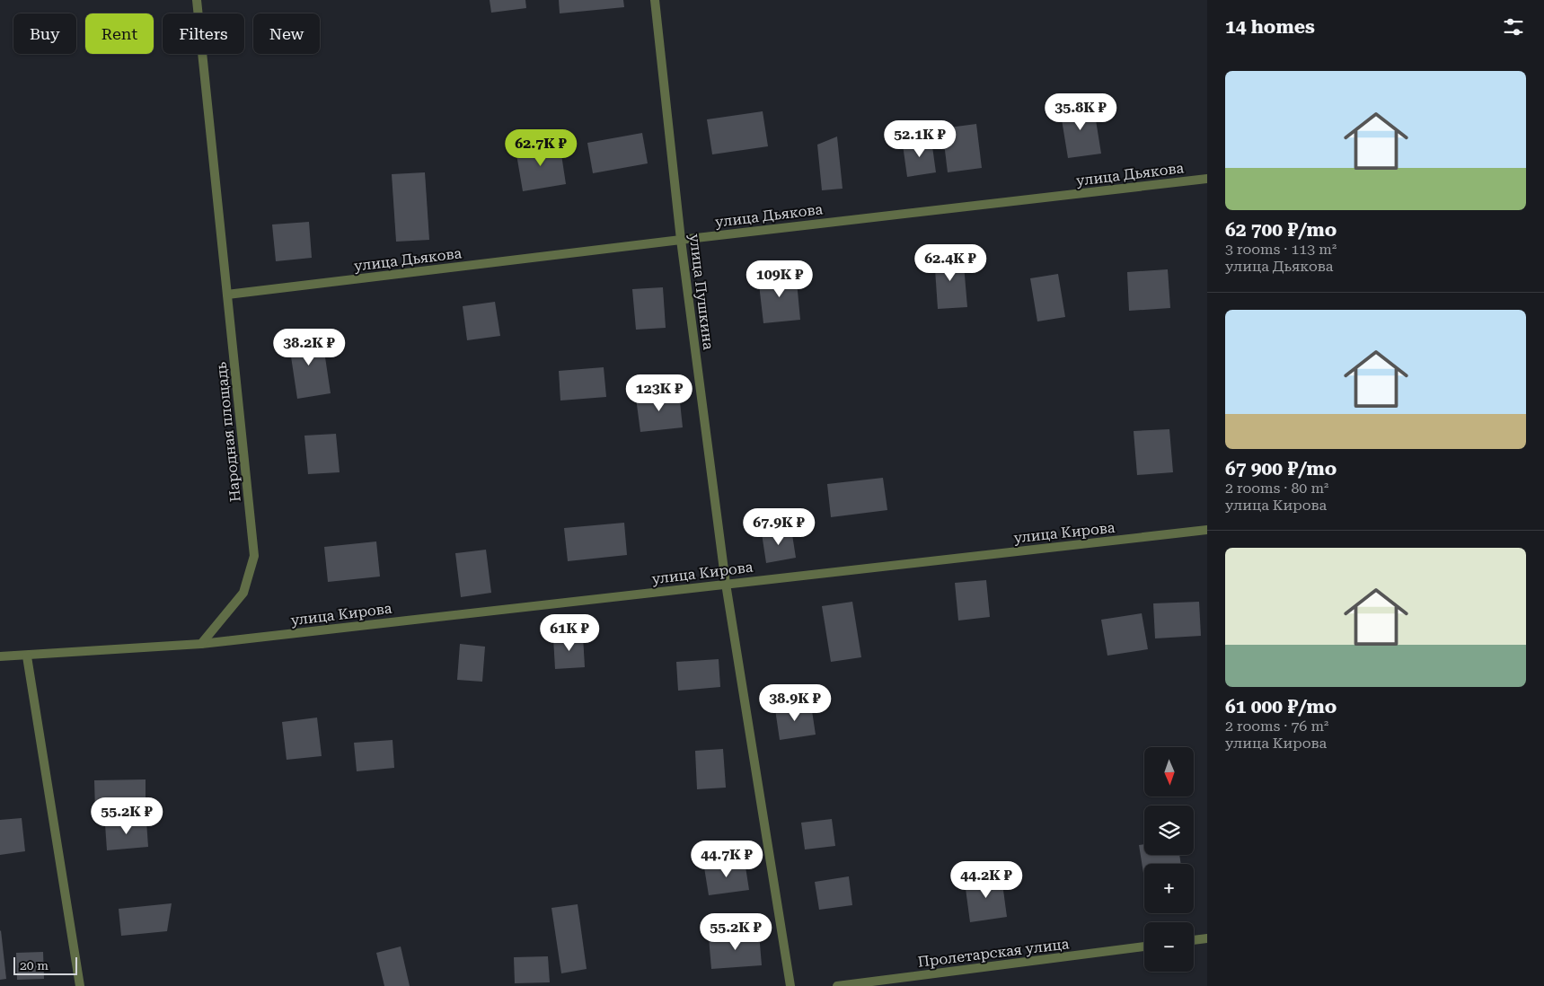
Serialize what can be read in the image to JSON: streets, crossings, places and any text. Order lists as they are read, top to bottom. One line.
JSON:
{"streets":{"street":["улица Дьякова","улица Пушкина","Народная площадь","улица Кирова","Пролетарская улица"]},"crossings":[["улица Дьякова","улица Пушкина"],["улица Дьякова","Народная площадь"],["улица Пушкина","улица Кирова"],["Народная площадь","улица Кирова"]],"scale_bar":"20 m","north":"bottom","page":{"heading":"14 homes","chip":["Buy","Rent","Filters","New"],"list":[{"name":"62 700 ₽/mo","note":"3 rooms · 113 m² · улица Дьякова"},{"name":"67 900 ₽/mo","note":"2 rooms · 80 m² · улица Кирова"},{"name":"61 000 ₽/mo","note":"2 rooms · 76 m² · улица Кирова"}],"price":["35.8K ₽","52.1K ₽","62.7K ₽","62.4K ₽","109K ₽","38.2K ₽","123K ₽","67.9K ₽","61K ₽","38.9K ₽","55.2K ₽","44.7K ₽","44.2K ₽","55.2K ₽"],"map_buttons":["+","−"],"scale":"20 m"}}
